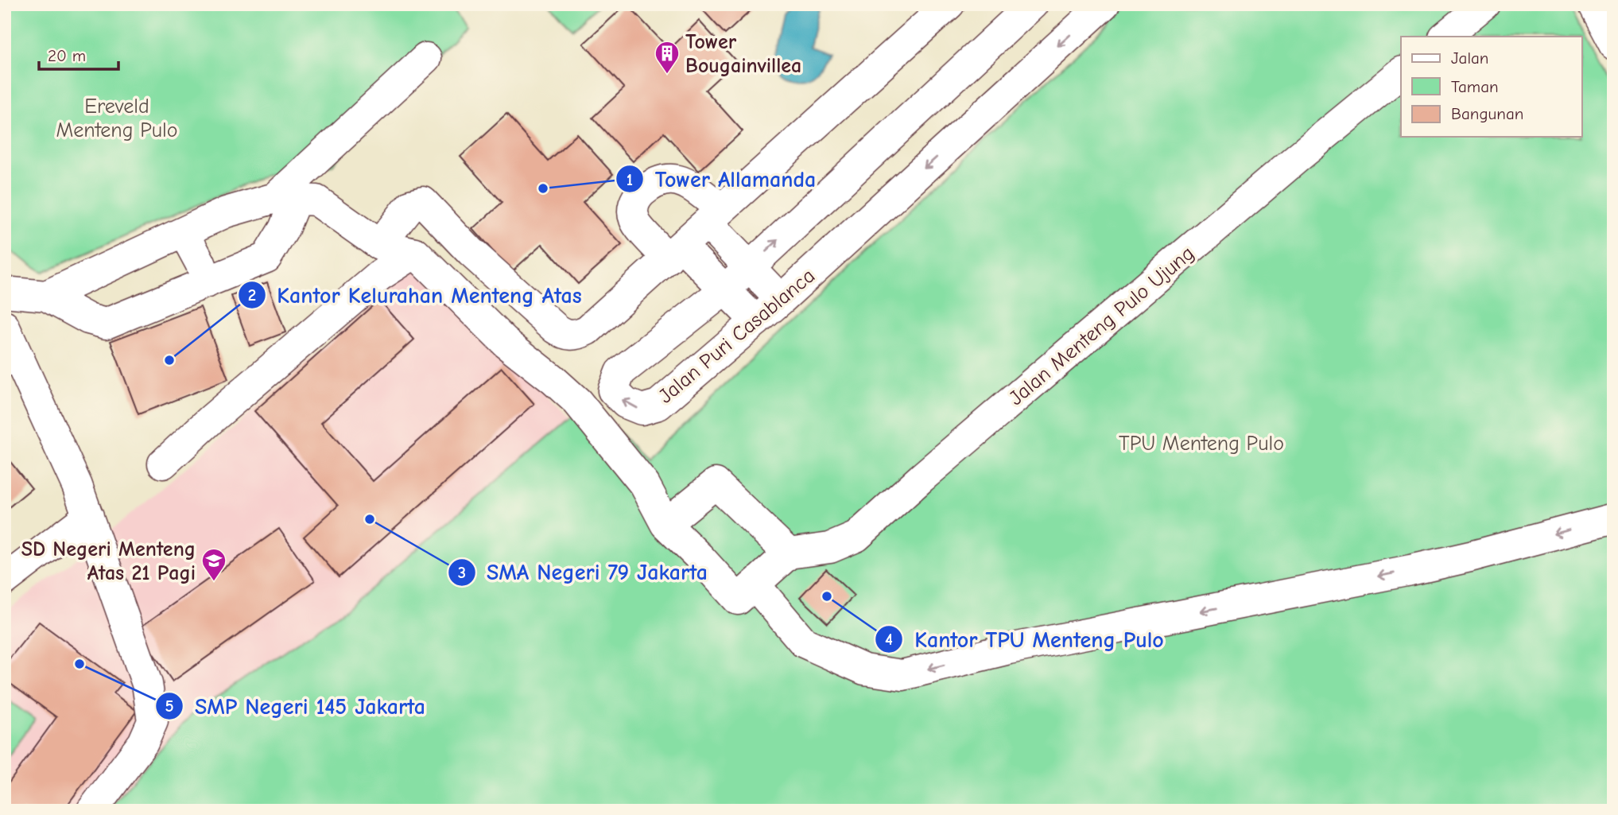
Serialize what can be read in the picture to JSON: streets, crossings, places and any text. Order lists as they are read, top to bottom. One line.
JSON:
{"streets":{"street":["Jalan Menteng Pulo Ujung","Jalan Puri Casablanca"]},"parks":["Ereveld Menteng Pulo","TPU Menteng Pulo"],"places":{"building":["Tower Bougainvillea"],"other":["Tower Allamanda","Kantor Kelurahan Menteng Atas","SMA Negeri 79 Jakarta","Kantor TPU Menteng Pulo","SMP Negeri 145 Jakarta"],"school or university":["SD Negeri Menteng Atas 21 Pagi"]},"legend":["Jalan","Taman","Bangunan"],"scale_bar":"20 m"}
